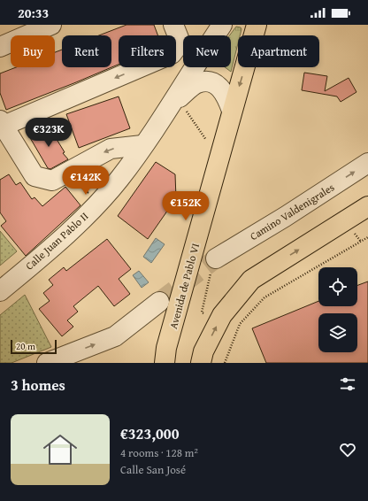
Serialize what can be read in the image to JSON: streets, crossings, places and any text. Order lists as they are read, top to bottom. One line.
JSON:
{"streets":{"main road":["Avenida de Pablo VI"],"street":["Camino Valdenigrales","Calle Juan Pablo II"]},"crossings":[["Calle Juan Pablo II","Avenida de Pablo VI"]],"one_way":["Camino Valdenigrales"],"scale_bar":"20 m","page":{"status":"20:33","chip":["Buy","Rent","Filters","New","Apartment"],"price":["€323K","€142K","€152K"],"scale":"20 m","heading":"3 homes","list":[{"name":"€323,000","note":"4 rooms · 128 m² · Calle San José"}]}}
